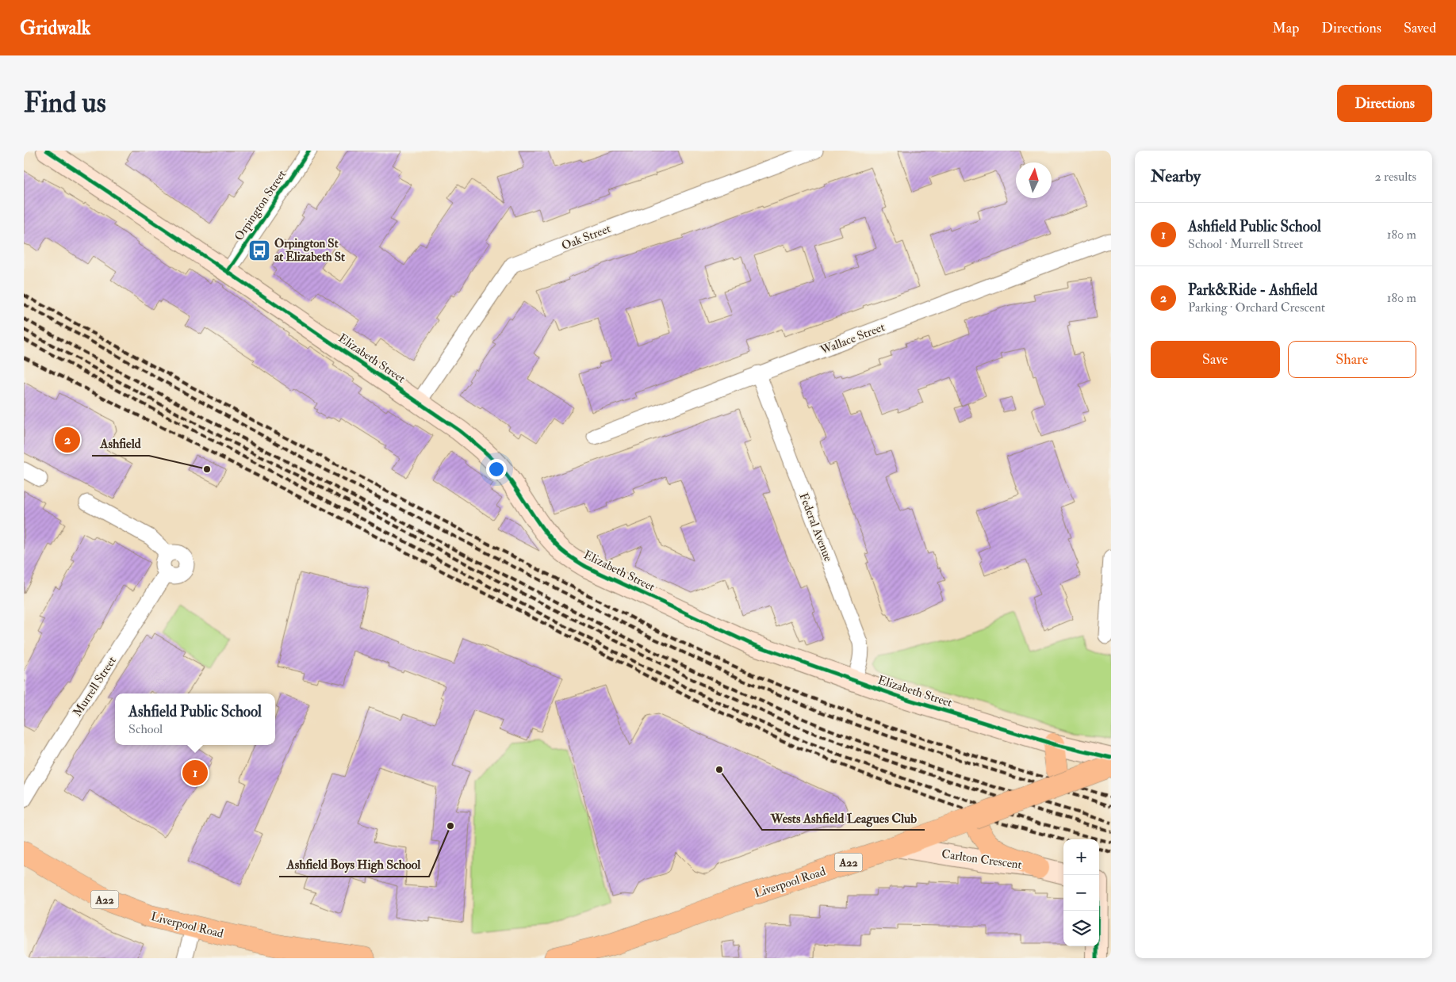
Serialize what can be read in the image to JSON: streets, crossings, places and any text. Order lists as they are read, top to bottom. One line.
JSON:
{"streets":{"highway":["A22","Liverpool Road"],"main road":["Elizabeth Street","Carlton Crescent"],"street":["Orpington Street","Oak Street","Wallace Street","Federal Avenue","Murrell Street"]},"crossings":[["Orpington Street","Elizabeth Street"],["Oak Street","Elizabeth Street"],["Wallace Street","Federal Avenue"],["Elizabeth Street","Federal Avenue"],["Carlton Crescent","Liverpool Road"]],"places":{"bus stop":["Orpington St at Elizabeth St"],"other":["Ashfield","Wests Ashfield Leagues Club","Ashfield Boys High School"]},"north":"top","page":{"header":"Gridwalk","nav":["Map","Directions","Saved"],"buttons":["Directions",["Save","Share"]],"title":"Find us","heading":["Nearby","2 results"],"list":[{"mark":"1","name":"Ashfield Public School","note":"School · Murrell Street","value":"180 m"},{"mark":"2","name":"Park&Ride - Ashfield","note":"Parking · Orchard Crescent","value":"180 m"}],"pins":["2","1"],"popup":["Ashfield Public School","School"],"map_buttons":["+","−"]}}
